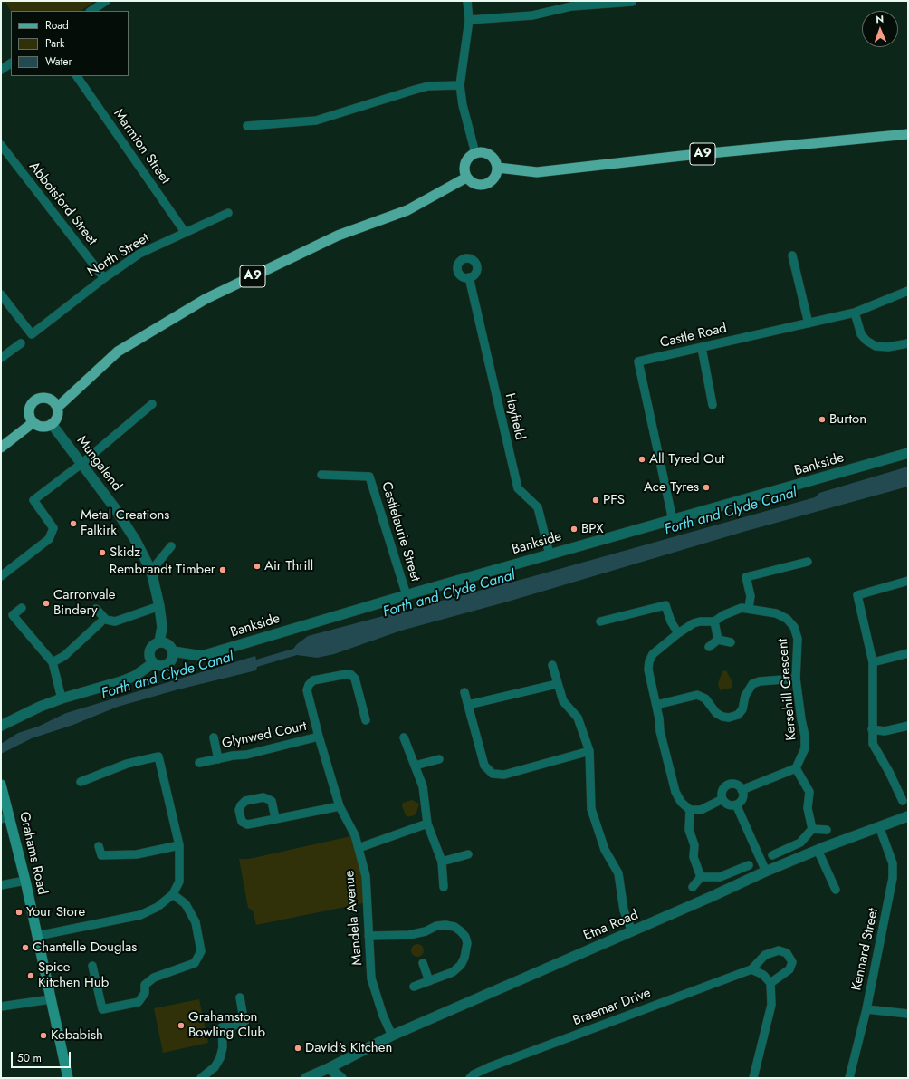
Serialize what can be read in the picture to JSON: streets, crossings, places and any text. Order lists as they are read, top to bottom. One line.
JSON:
{"streets":{"main road":["A9","Grahams Road"],"street":["Marmion Street","Abbotsford Street","North Street","Castle Road","Hayfield","Mungalend","Bankside","Castlelaurie Street","Kersehill Crescent","Glynwed Court","Mandela Avenue","Etna Road","Kennard Street","Braemar Drive"]},"crossings":[["Marmion Street","North Street"],["A9","Mungalend"],["Abbotsford Street","North Street"],["Castle Road","Bankside"],["Hayfield","Bankside"],["Mungalend","Bankside"],["Bankside","Castlelaurie Street"],["Glynwed Court","Mandela Avenue"],["Mandela Avenue","Etna Road"],["Etna Road","Kennard Street"]],"water":["Forth and Clyde Canal"],"places":["Burton","All Tyred Out","Ace Tyres","PFS","Metal Creations Falkirk","BPX","Skidz","Air Thrill","Rembrandt Timber","Carronvale Bindery","Your Store","Chantelle Douglas","Spice Kitchen Hub","Grahamston Bowling Club","Kebabish","David's Kitchen"],"legend":["Road","Park","Water"],"scale_bar":"50 m","north":"top"}
